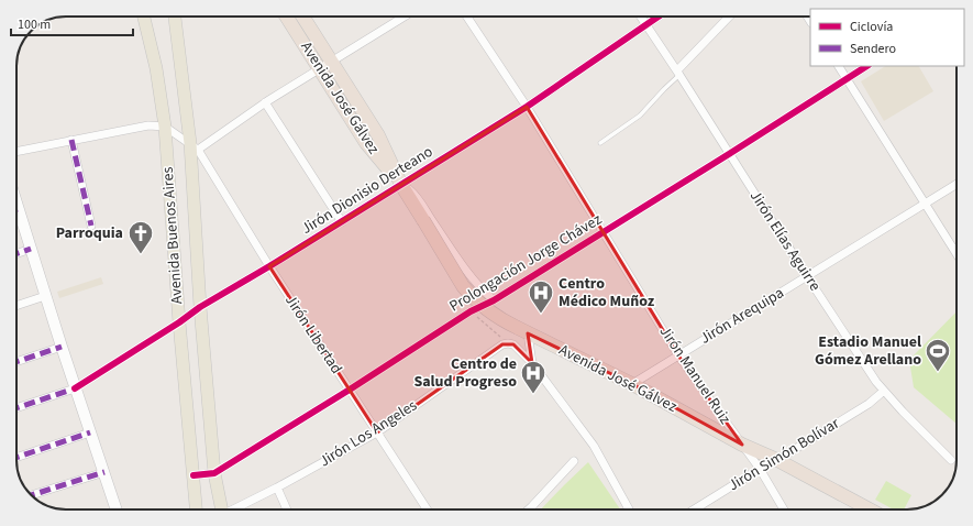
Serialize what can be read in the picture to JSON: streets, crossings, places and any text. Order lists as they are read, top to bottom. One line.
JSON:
{"streets":{"highway":["Avenida José Gálvez"],"main road":["Avenida Buenos Aires"],"street":["Jirón Dionisio Derteano","Jirón Elías Aguirre","Prolongación Jorge Chávez","Jirón Arequipa","Jirón Libertad","Jirón Manuel Ruiz","Jirón Los Angeles","Jirón Simón Bolívar"]},"crossings":[["Avenida José Gálvez","Jirón Dionisio Derteano"],["Avenida José Gálvez","Jirón Arequipa"],["Avenida José Gálvez","Jirón Manuel Ruiz"],["Avenida José Gálvez","Jirón Simón Bolívar"],["Jirón Dionisio Derteano","Avenida Buenos Aires"],["Jirón Dionisio Derteano","Jirón Elías Aguirre"],["Jirón Dionisio Derteano","Jirón Libertad"],["Jirón Dionisio Derteano","Jirón Manuel Ruiz"],["Avenida Buenos Aires","Prolongación Jorge Chávez"],["Avenida Buenos Aires","Jirón Libertad"],["Jirón Elías Aguirre","Prolongación Jorge Chávez"],["Jirón Elías Aguirre","Jirón Arequipa"],["Jirón Elías Aguirre","Jirón Simón Bolívar"],["Prolongación Jorge Chávez","Jirón Libertad"],["Prolongación Jorge Chávez","Jirón Manuel Ruiz"],["Jirón Arequipa","Jirón Manuel Ruiz"],["Jirón Libertad","Jirón Los Angeles"],["Jirón Manuel Ruiz","Jirón Simón Bolívar"]],"places":{"church":["Parroquia"],"hospital":["Centro Médico Muñoz","Centro de Salud Progreso"],"sports":["Estadio Manuel Gómez Arellano"]},"legend":["Ciclovía","Sendero"],"scale_bar":"100 m"}
